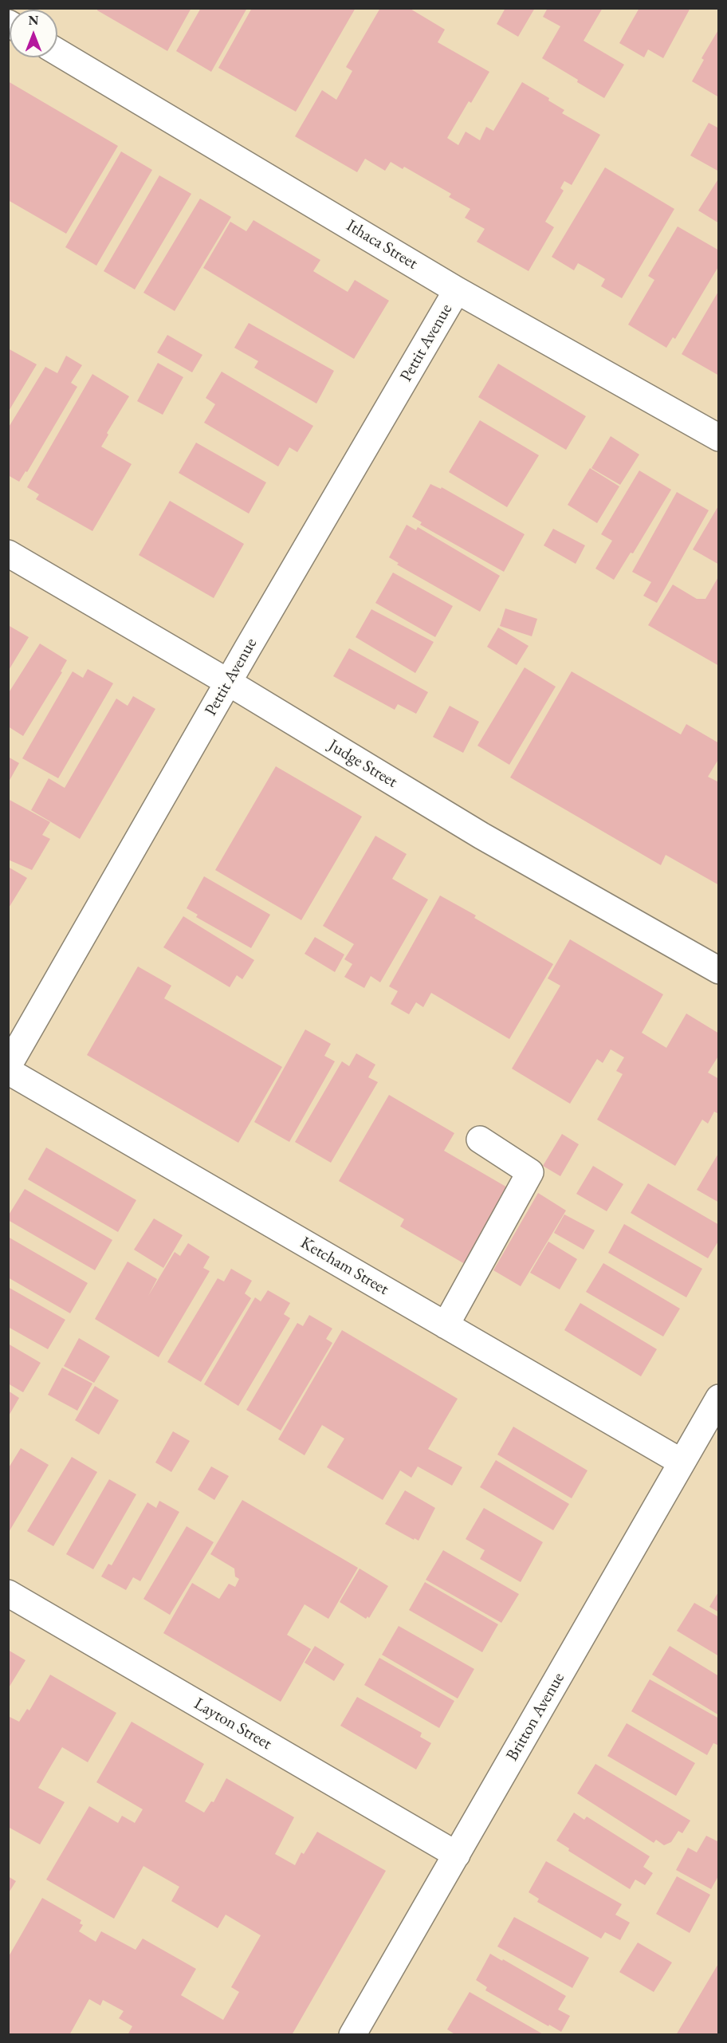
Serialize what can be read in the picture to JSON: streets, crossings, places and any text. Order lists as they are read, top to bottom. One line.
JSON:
{"streets":{"street":["Ithaca Street","Pettit Avenue","Judge Street","Ketcham Street","Britton Avenue","Layton Street"]},"crossings":[["Ithaca Street","Pettit Avenue"],["Pettit Avenue","Judge Street"],["Ketcham Street","Britton Avenue"],["Britton Avenue","Layton Street"]],"north":"top"}
